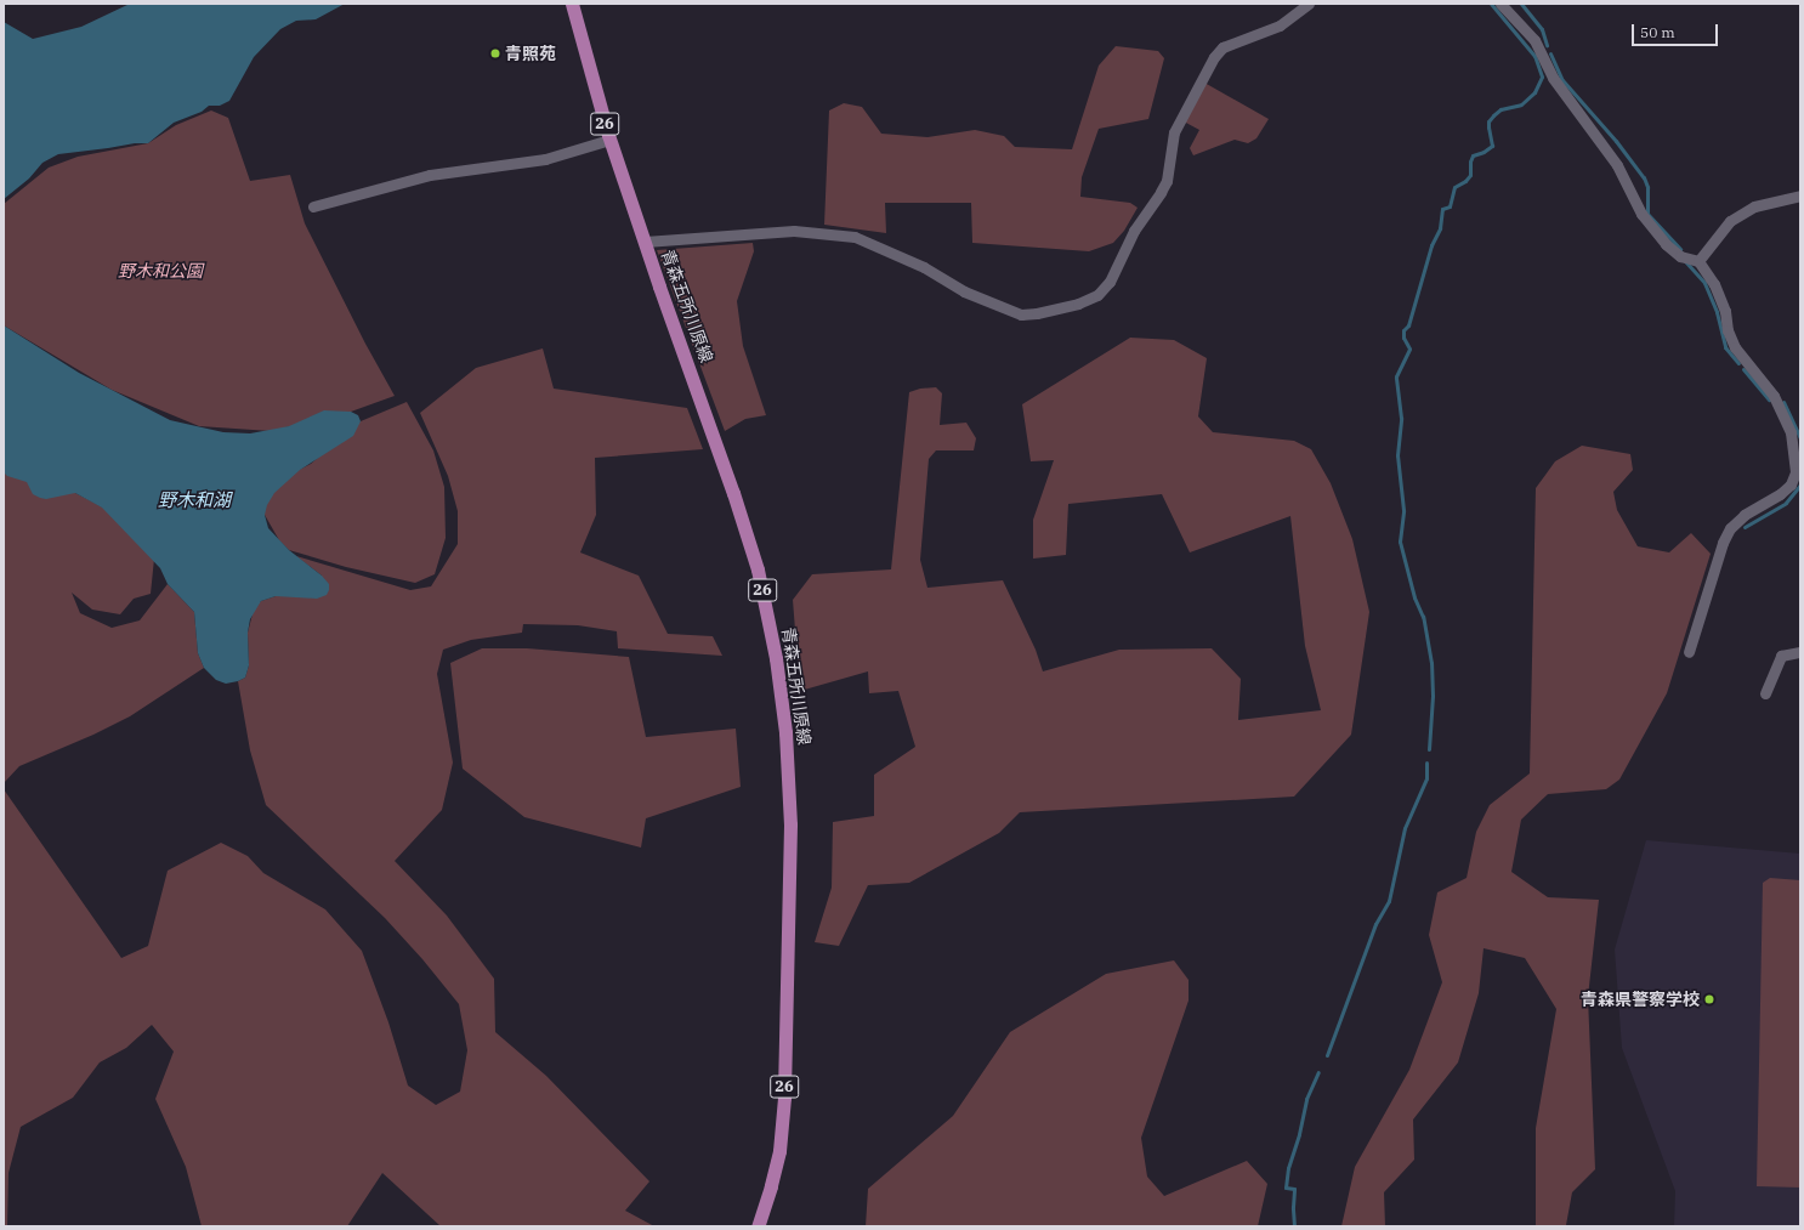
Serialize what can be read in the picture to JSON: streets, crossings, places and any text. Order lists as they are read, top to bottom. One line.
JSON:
{"streets":{"main road":["26","青森五所川原線"]},"water":["野木和湖"],"parks":["野木和公園"],"places":["青照苑","青森県警察学校"],"scale_bar":"50 m"}
